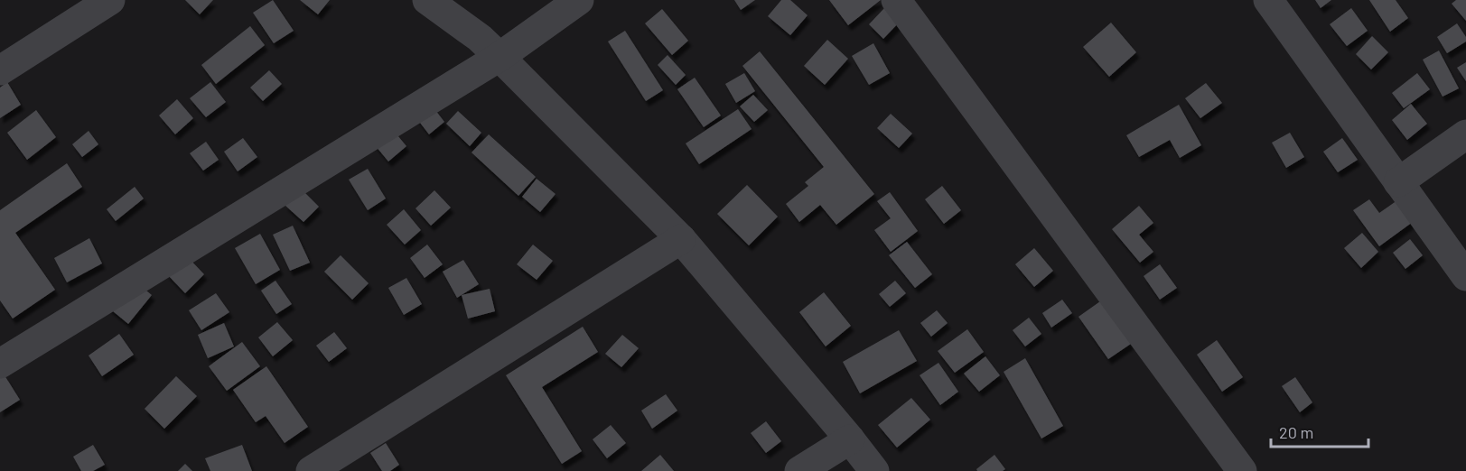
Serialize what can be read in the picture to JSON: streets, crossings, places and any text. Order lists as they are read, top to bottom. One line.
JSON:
{"scale_bar":"20 m"}
